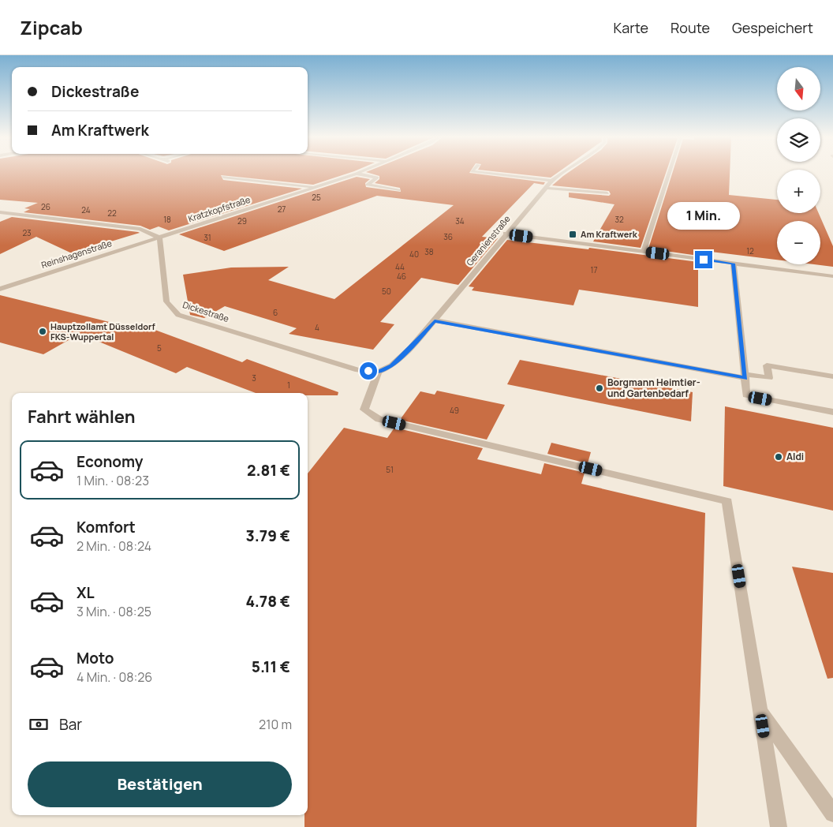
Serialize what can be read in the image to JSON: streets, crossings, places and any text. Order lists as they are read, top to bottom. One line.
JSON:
{"streets":{"street":["Kratzkopfstraße","Geranienstraße","Reinshagenstraße","Dickestraße"]},"crossings":[["Kratzkopfstraße","Reinshagenstraße"],["Kratzkopfstraße","Dickestraße"],["Geranienstraße","Dickestraße"],["Reinshagenstraße","Dickestraße"]],"places":{"transit":["Am Kraftwerk"],"other":["Hauptzollamt Düsseldorf FKS-Wuppertal","Borgmann Heimtier- und Gartenbedarf","Aldi"]},"house_numbers":["25","26","27","24","22","18","32","29","34","23","36","31","12","38","40","44","17","46","50","6","4","5","3","1","49","51"],"north":"bottom","page":{"header":"Zipcab","nav":["Karte","Route","Gespeichert"],"map_buttons":["+","−"],"banner":["Dickestraße","Am Kraftwerk"],"bubble":"1 Min.","heading":"Fahrt wählen","list":[{"name":"Economy","note":"1 Min. · 08:23","value":"2.81 €"},{"name":"Komfort","note":"2 Min. · 08:24","value":"3.79 €"},{"name":"XL","note":"3 Min. · 08:25","value":"4.78 €"},{"name":"Moto","note":"4 Min. · 08:26","value":"5.11 €"}],"pay":["Bar","210 m"],"buttons":"Bestätigen"}}
